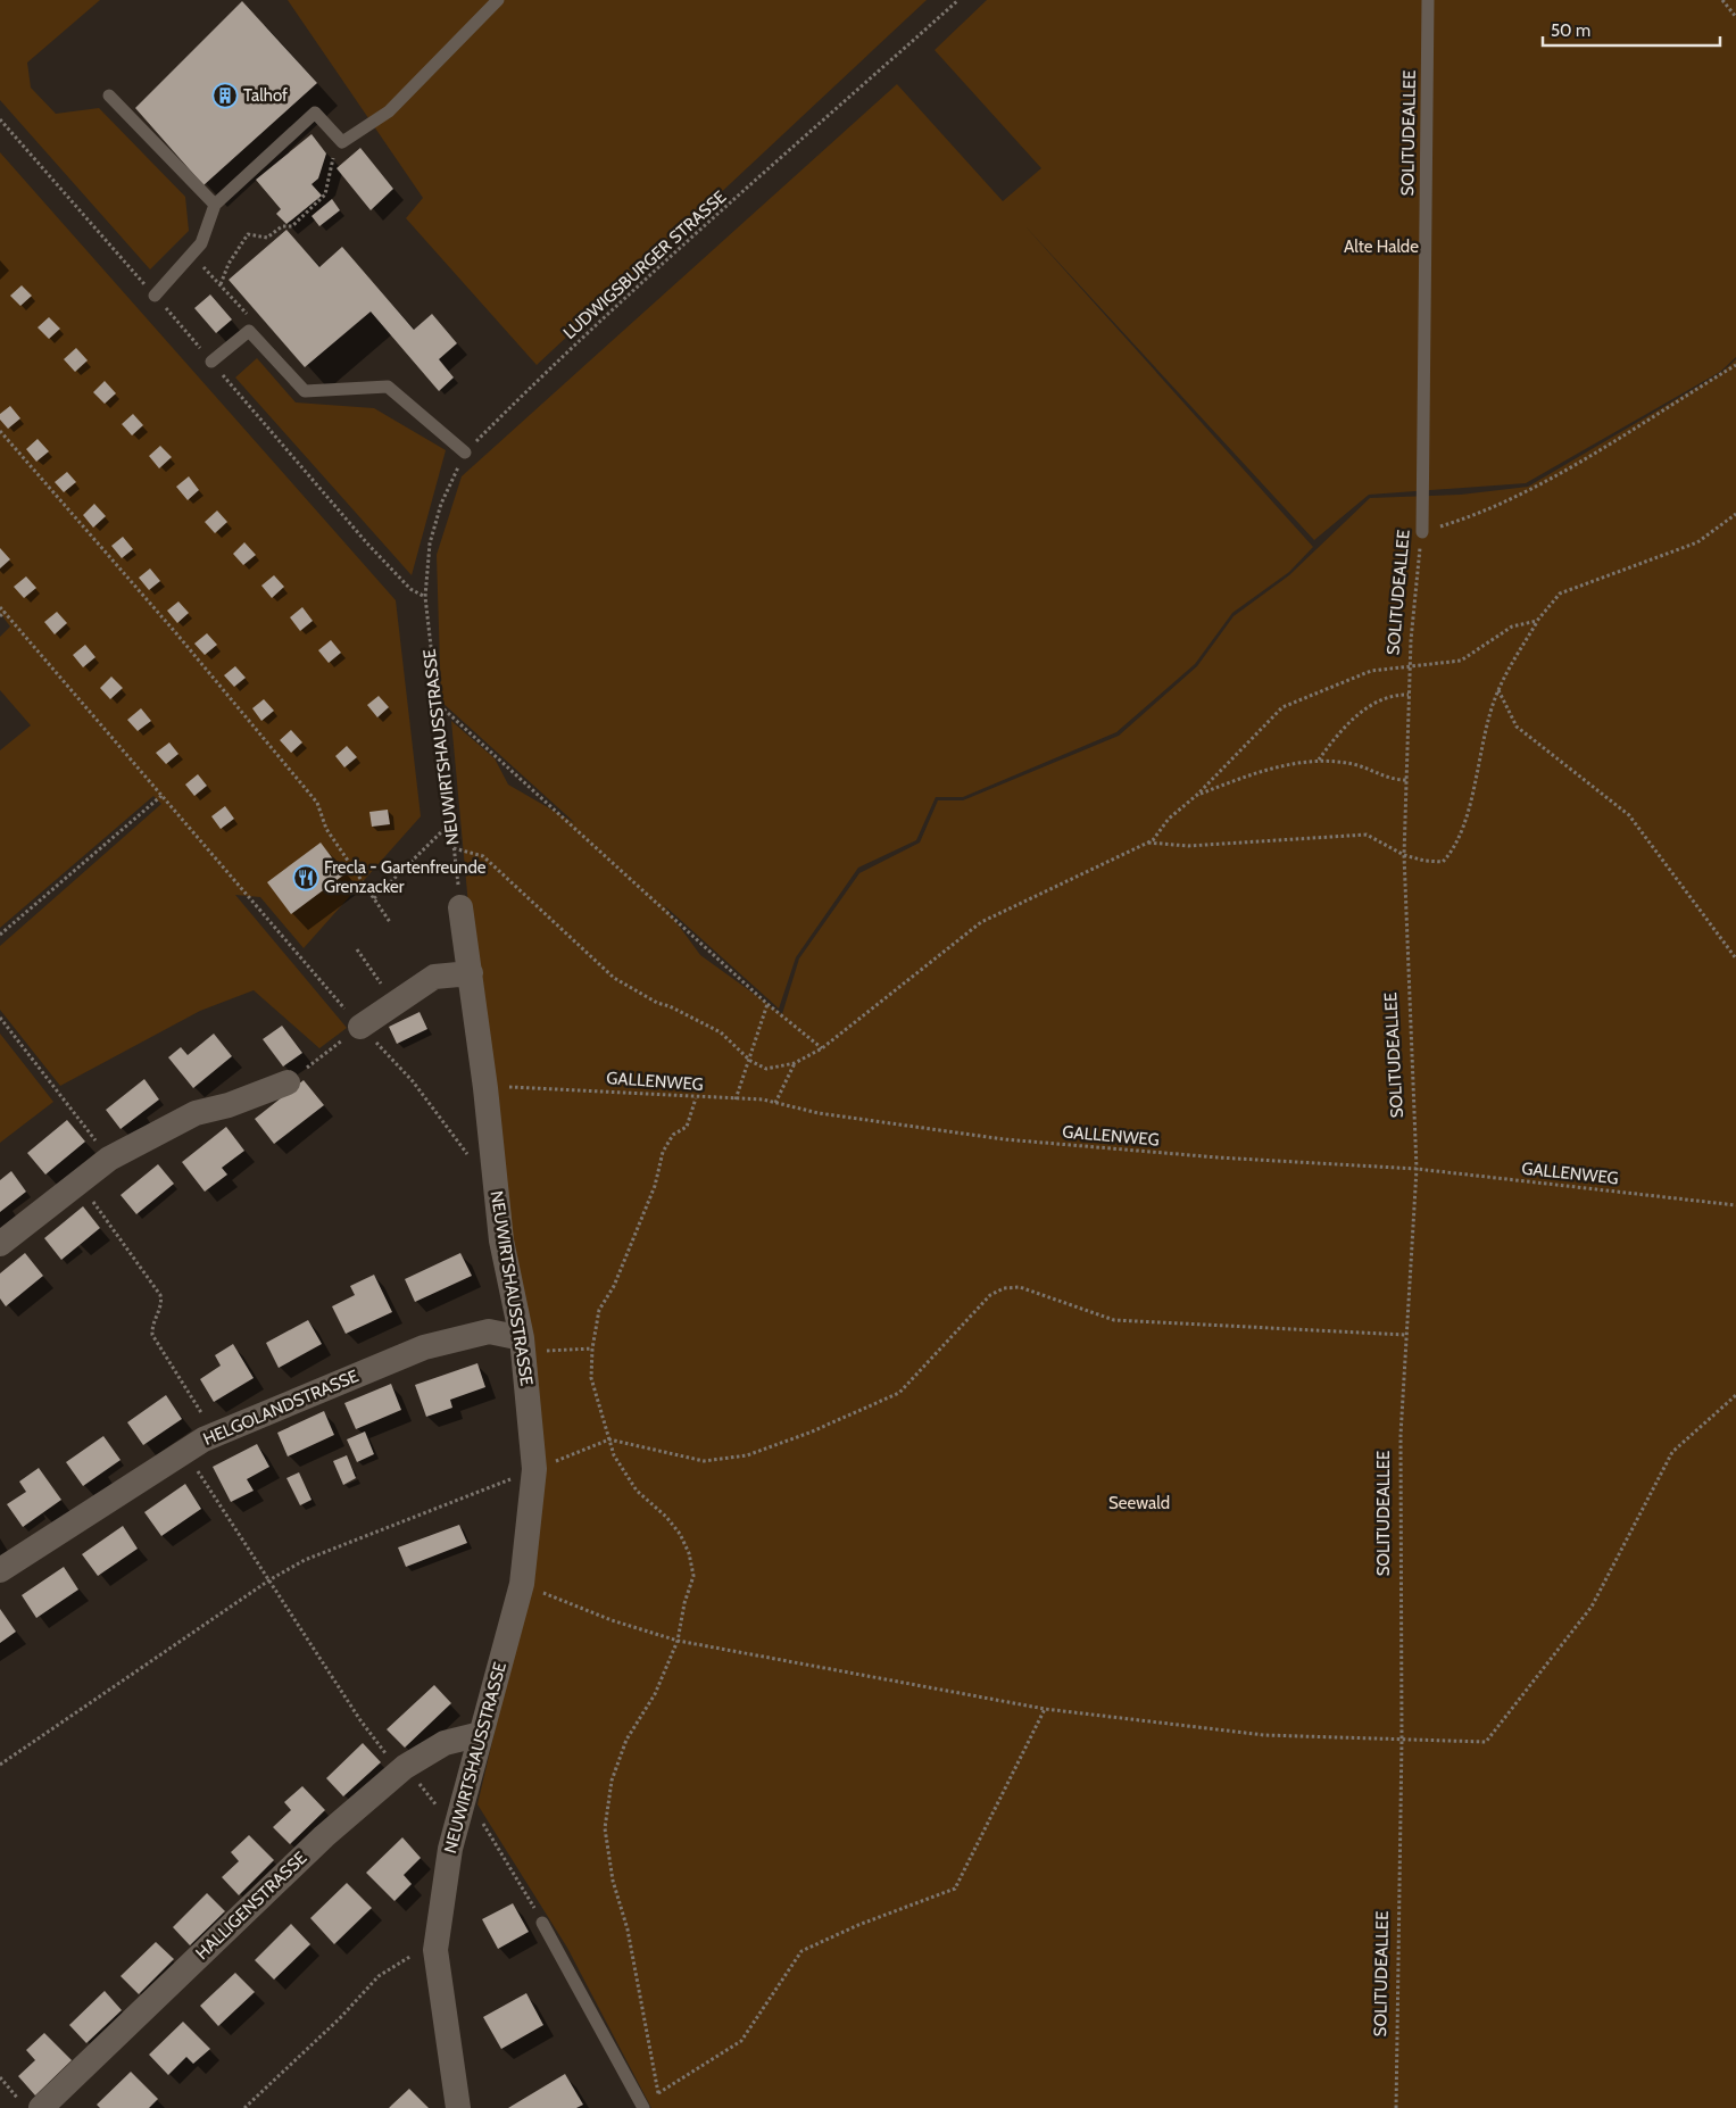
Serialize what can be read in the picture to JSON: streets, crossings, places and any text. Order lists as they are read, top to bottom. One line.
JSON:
{"streets":{"street":["NEUWIRTSHAUSSTRASSE","HELGOLANDSTRASSE","HALLIGENSTRASSE"],"lane":["SOLITUDEALLEE"],"path":["LUDWIGSBURGER STRASSE","GALLENWEG"]},"crossings":[["SOLITUDEALLEE","GALLENWEG"],["LUDWIGSBURGER STRASSE","NEUWIRTSHAUSSTRASSE"],["NEUWIRTSHAUSSTRASSE","GALLENWEG"],["NEUWIRTSHAUSSTRASSE","HELGOLANDSTRASSE"],["NEUWIRTSHAUSSTRASSE","HALLIGENSTRASSE"]],"parks":["Alte Halde","Seewald"],"places":{"building":["Talhof"],"restaurant":["Frecla - Gartenfreunde Grenzacker"]},"scale_bar":"50 m"}
